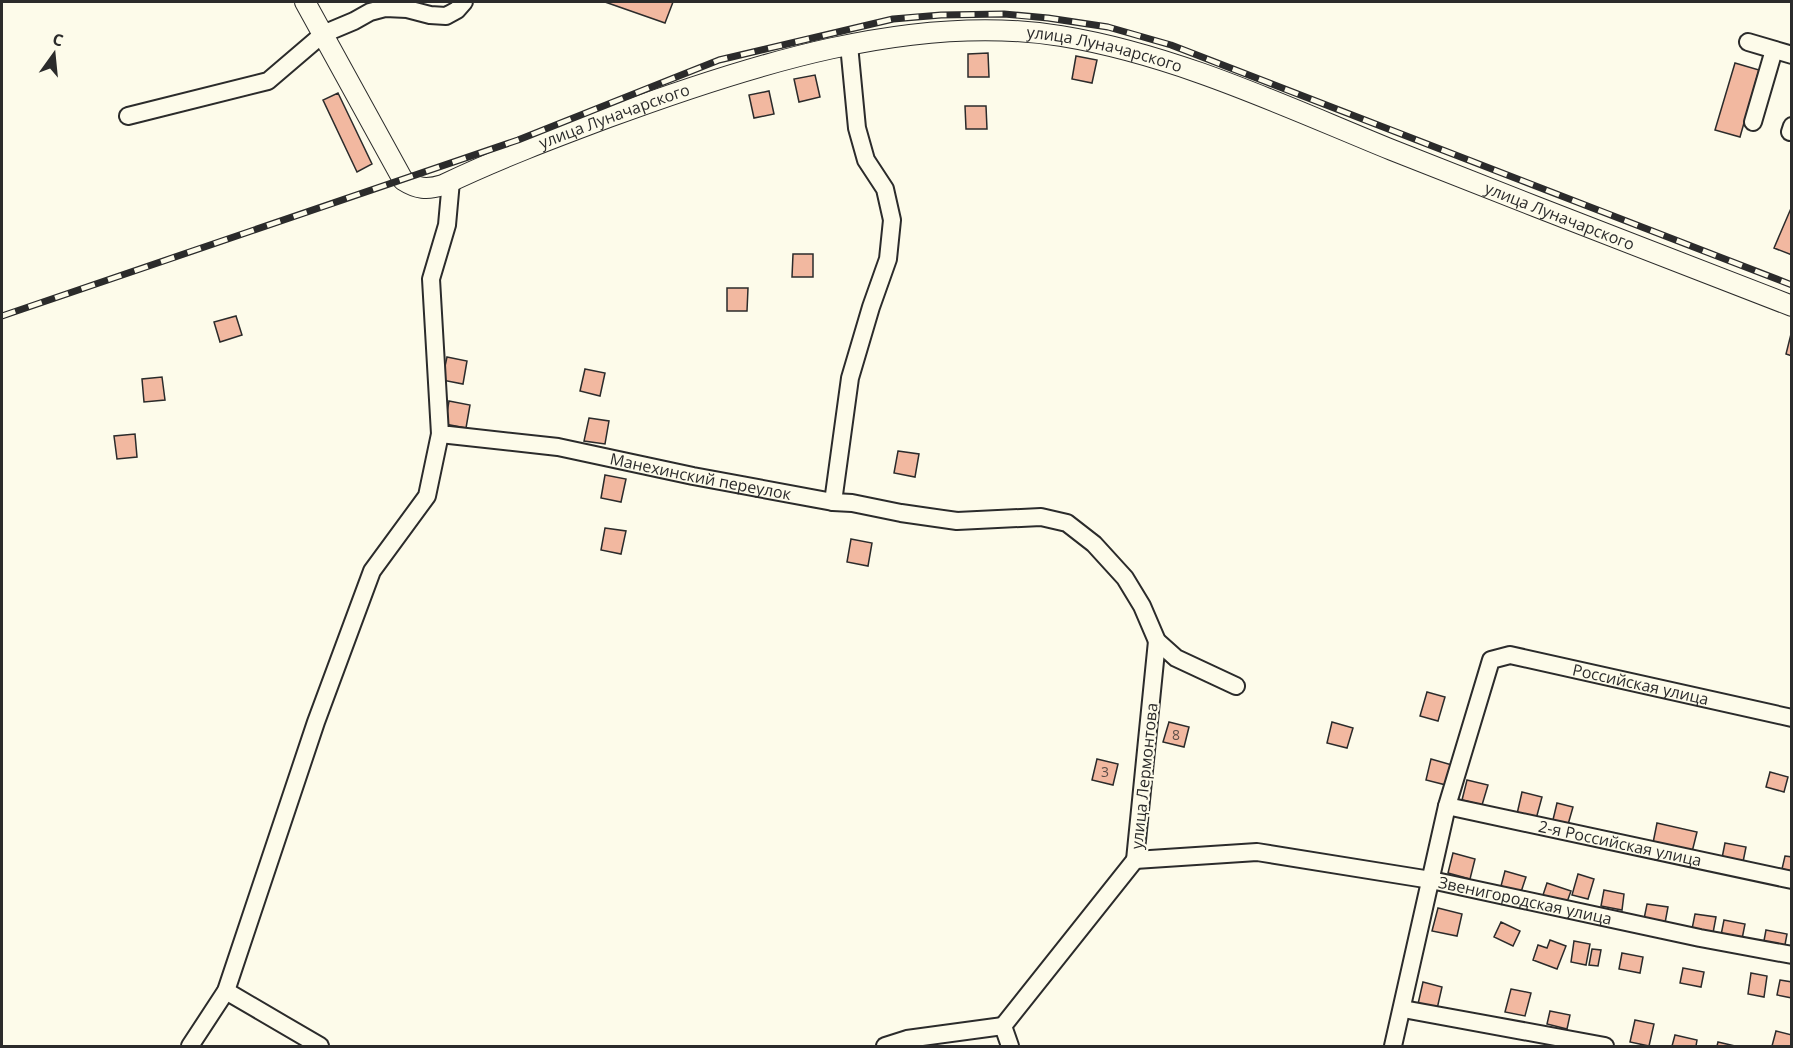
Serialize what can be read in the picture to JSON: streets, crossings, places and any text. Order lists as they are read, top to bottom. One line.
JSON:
{"streets":{"main road":["улица Луначарского"],"street":["Манехинский переулок","Российская улица","улица Лермонтова","2-я Российская улица","Звенигородская улица"]},"crossings":[["Манехинский переулок","улица Лермонтова"],["Российская улица","2-я Российская улица"],["улица Лермонтова","Звенигородская улица"]],"house_numbers":["8","3"],"north":"top"}
